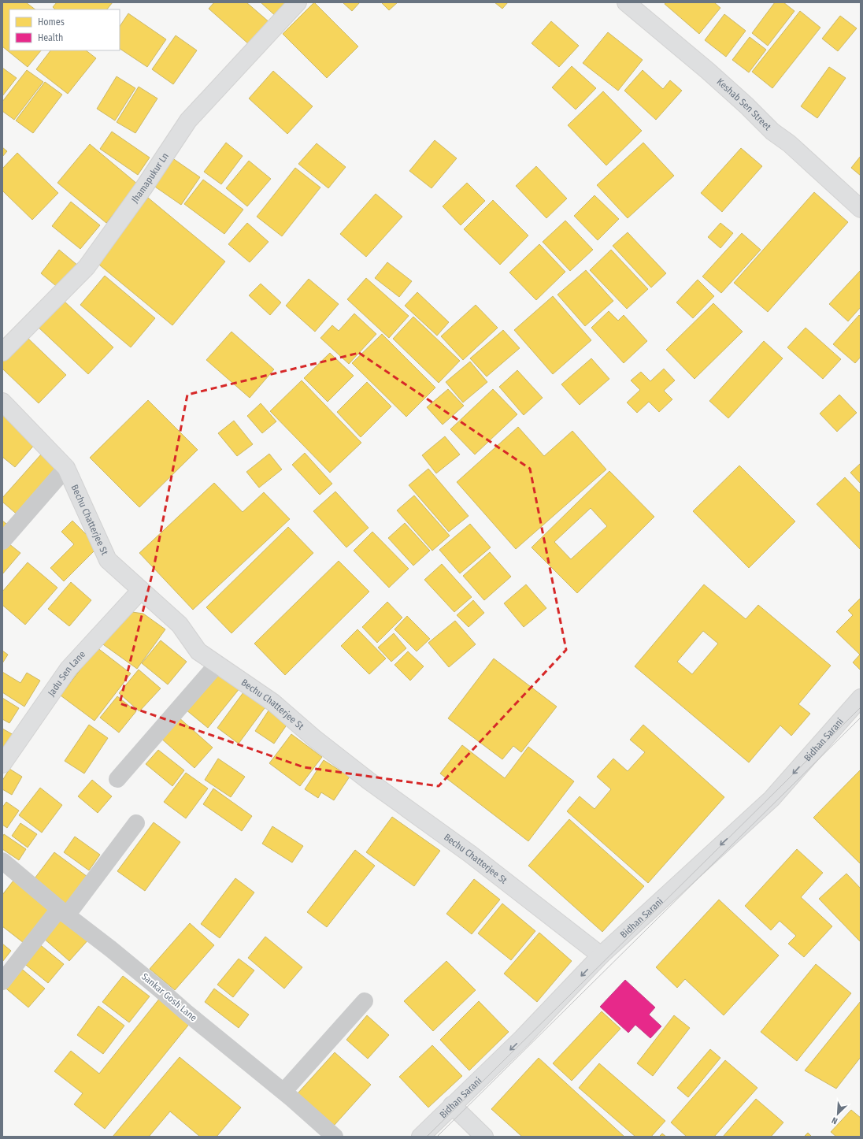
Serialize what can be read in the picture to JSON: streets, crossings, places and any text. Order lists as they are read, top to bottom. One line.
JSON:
{"streets":{"street":["Keshab Sen Street","Jhamapukur Ln","Bechu Chatterjee St","Jadu Sen Lane","Bidhan Sarani","Sankar Gosh Lane"]},"crossings":[["Bechu Chatterjee St","Jadu Sen Lane"],["Bechu Chatterjee St","Bidhan Sarani"]],"one_way":["Bidhan Sarani"],"legend":["Homes","Health"],"north":"bottom left"}
